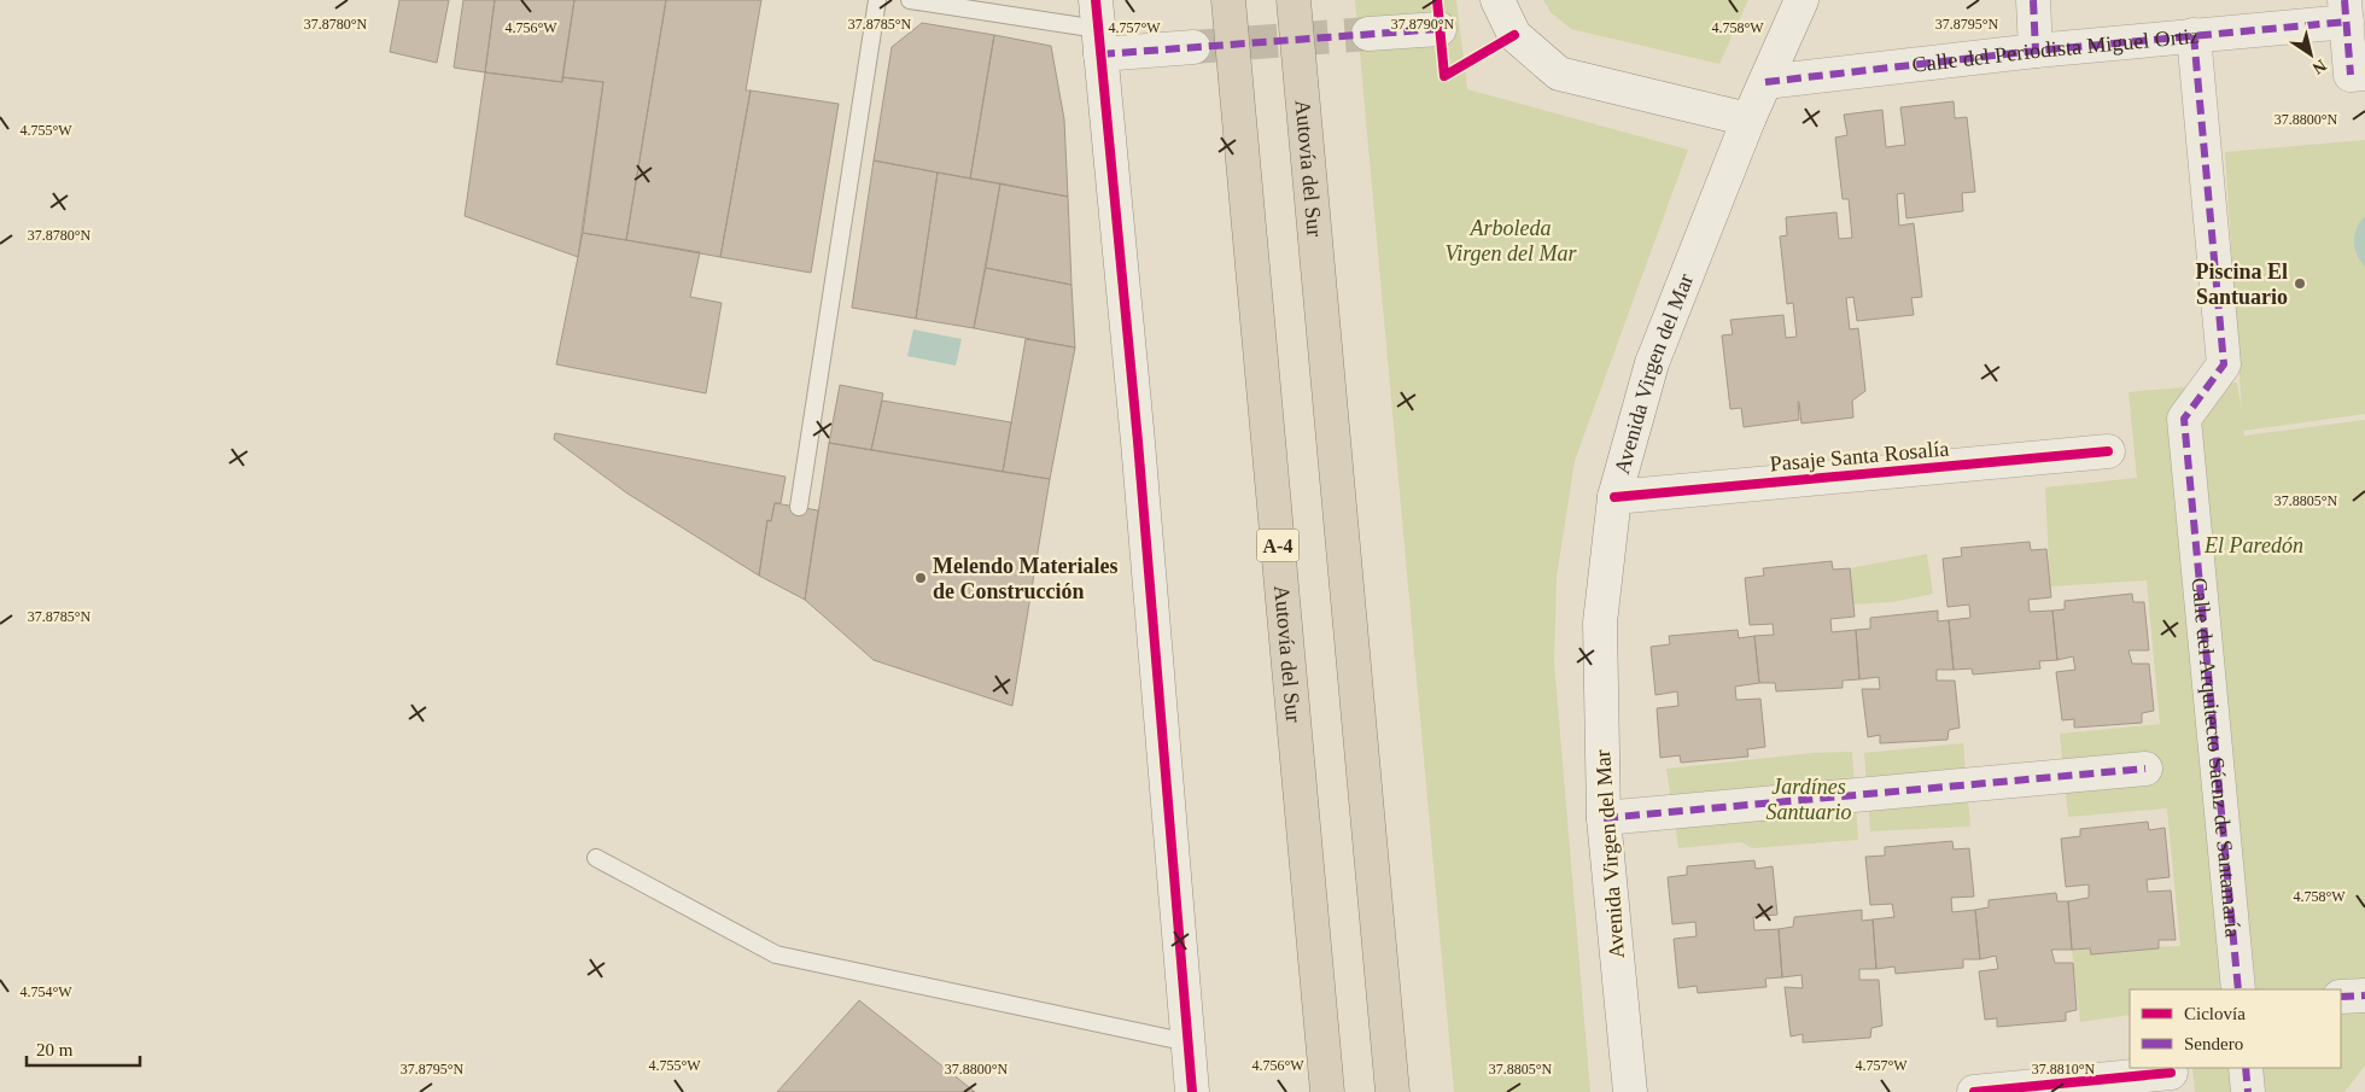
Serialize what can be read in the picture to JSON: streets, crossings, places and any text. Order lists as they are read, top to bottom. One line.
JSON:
{"streets":{"highway":["Autovía del Sur","A-4"],"street":["Calle del Periodista Miguel Ortiz","Avenida Virgen del Mar","Pasaje Santa Rosalía","Calle del Arquitecto Sáenz de Santamaría"]},"crossings":[["Calle del Periodista Miguel Ortiz","Avenida Virgen del Mar"],["Calle del Periodista Miguel Ortiz","Calle del Arquitecto Sáenz de Santamaría"],["Avenida Virgen del Mar","Pasaje Santa Rosalía"]],"parks":["Arboleda Virgen del Mar","El Paredón","Jardínes Santuario"],"places":["Piscina El Santuario","Melendo Materiales de Construcción"],"legend":["Ciclovía","Sendero"],"scale_bar":"20 m","north":"bottom right","coordinates":["37.8780°N","37.8785°N","37.8790°N","37.8795°N","4.756°W","4.757°W","4.758°W","37.8800°N","4.755°W","37.8805°N","4.754°W","37.8810°N"]}
